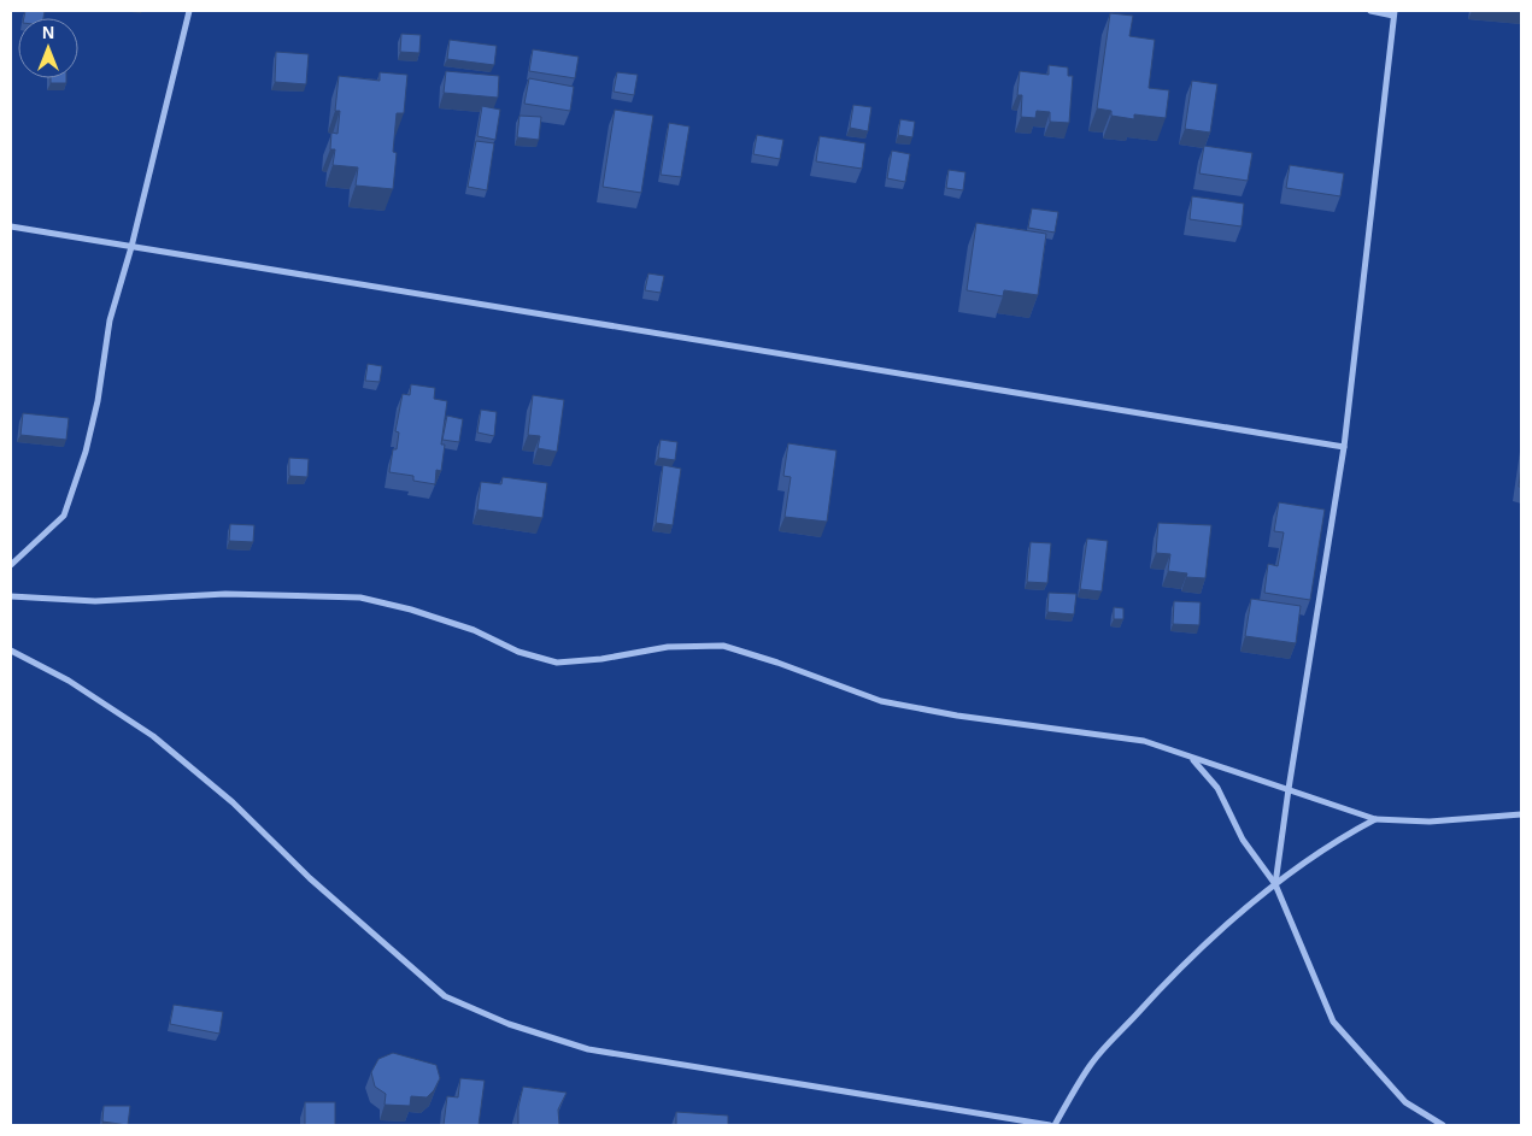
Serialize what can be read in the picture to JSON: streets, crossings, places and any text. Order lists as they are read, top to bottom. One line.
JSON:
{"north":"top"}
